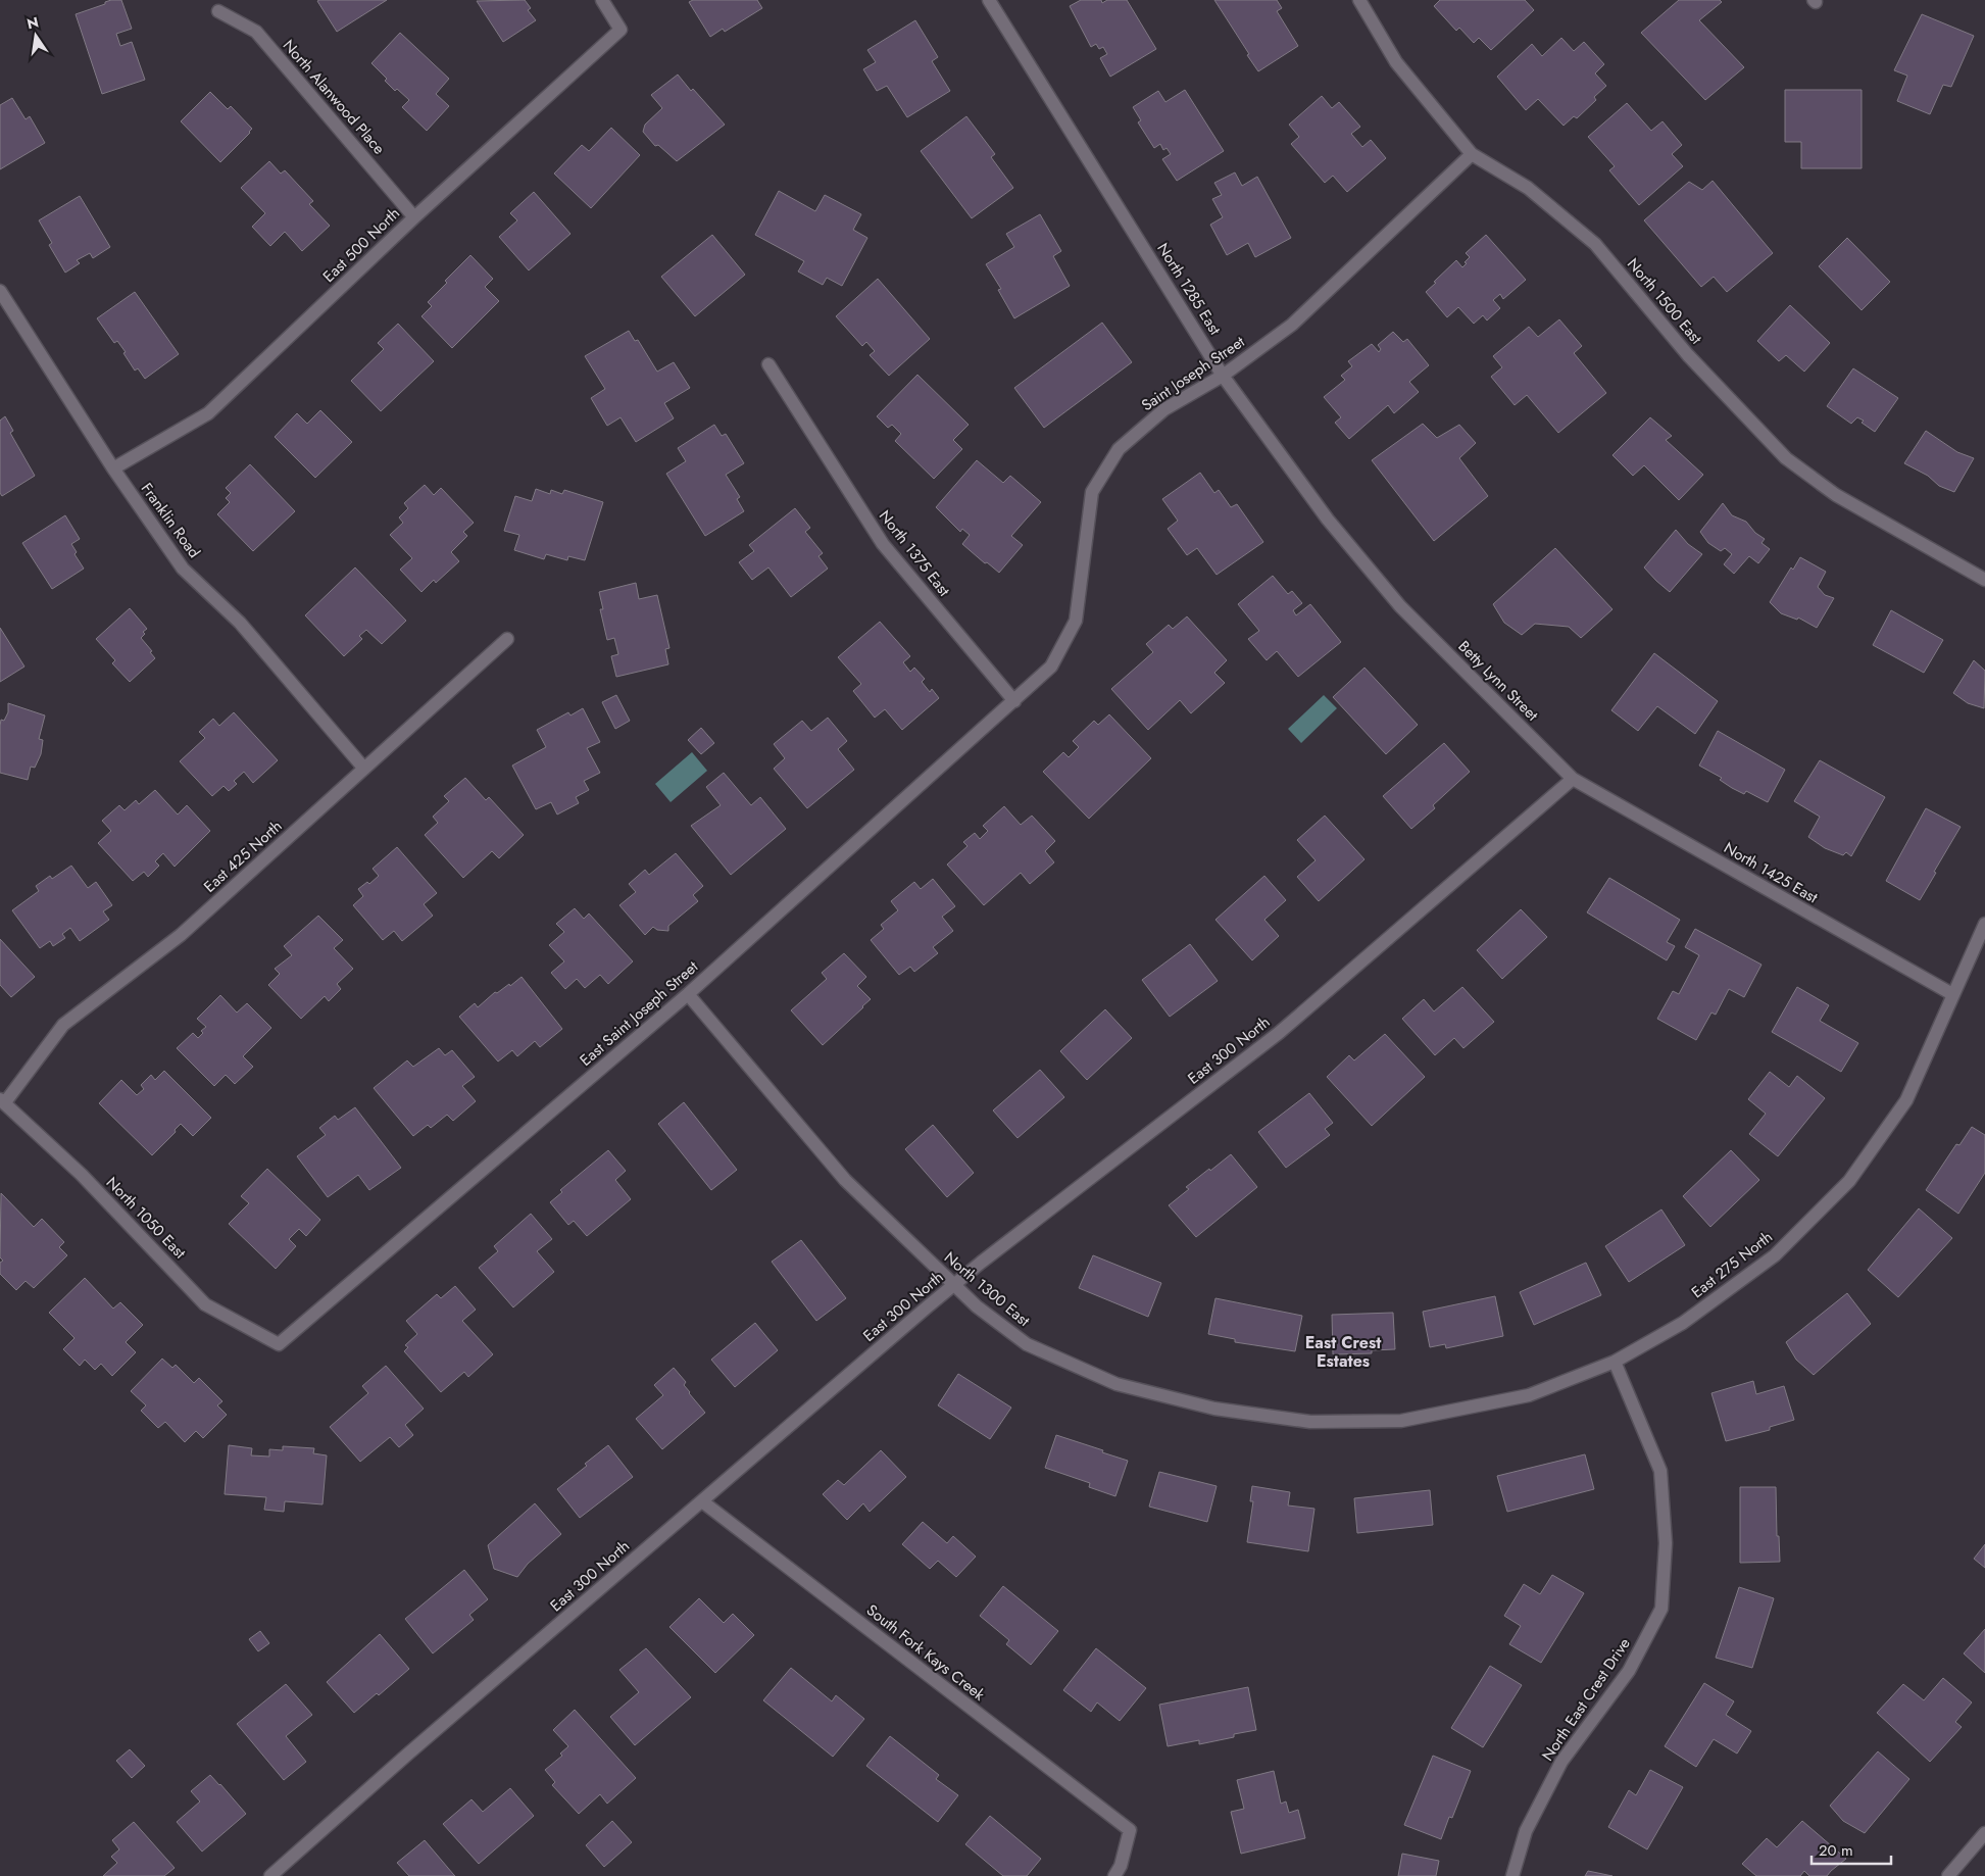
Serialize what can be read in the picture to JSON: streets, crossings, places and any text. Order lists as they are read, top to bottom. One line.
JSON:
{"streets":{"street":["North Alanwood Place","East 500 North","North 1285 East","North 1500 East","Saint Joseph Street","Franklin Road","North 1375 East","Betty Lynn Street","East 425 North","North 1425 East","East Saint Joseph Street","East 300 North","North 1050 East","East 275 North","North 1300 East","South Fork Kays Creek","North East Crest Drive"]},"crossings":[["North Alanwood Place","East 500 North"],["East 500 North","Franklin Road"],["North 1285 East","Saint Joseph Street"],["North 1285 East","Betty Lynn Street"],["North 1500 East","Saint Joseph Street"],["Saint Joseph Street","North 1375 East"],["Saint Joseph Street","East Saint Joseph Street"],["Franklin Road","East 425 North"],["North 1375 East","East Saint Joseph Street"],["Betty Lynn Street","North 1425 East"],["Betty Lynn Street","East 300 North"],["East 425 North","North 1050 East"],["North 1425 East","East 300 North"],["North 1425 East","East 275 North"],["East Saint Joseph Street","North 1050 East"],["East Saint Joseph Street","North 1300 East"],["East 300 North","North 1300 East"],["East 300 North","South Fork Kays Creek"],["East 275 North","North 1300 East"],["East 275 North","North East Crest Drive"]],"districts":["East Crest Estates"],"scale_bar":"20 m","north":"top"}
